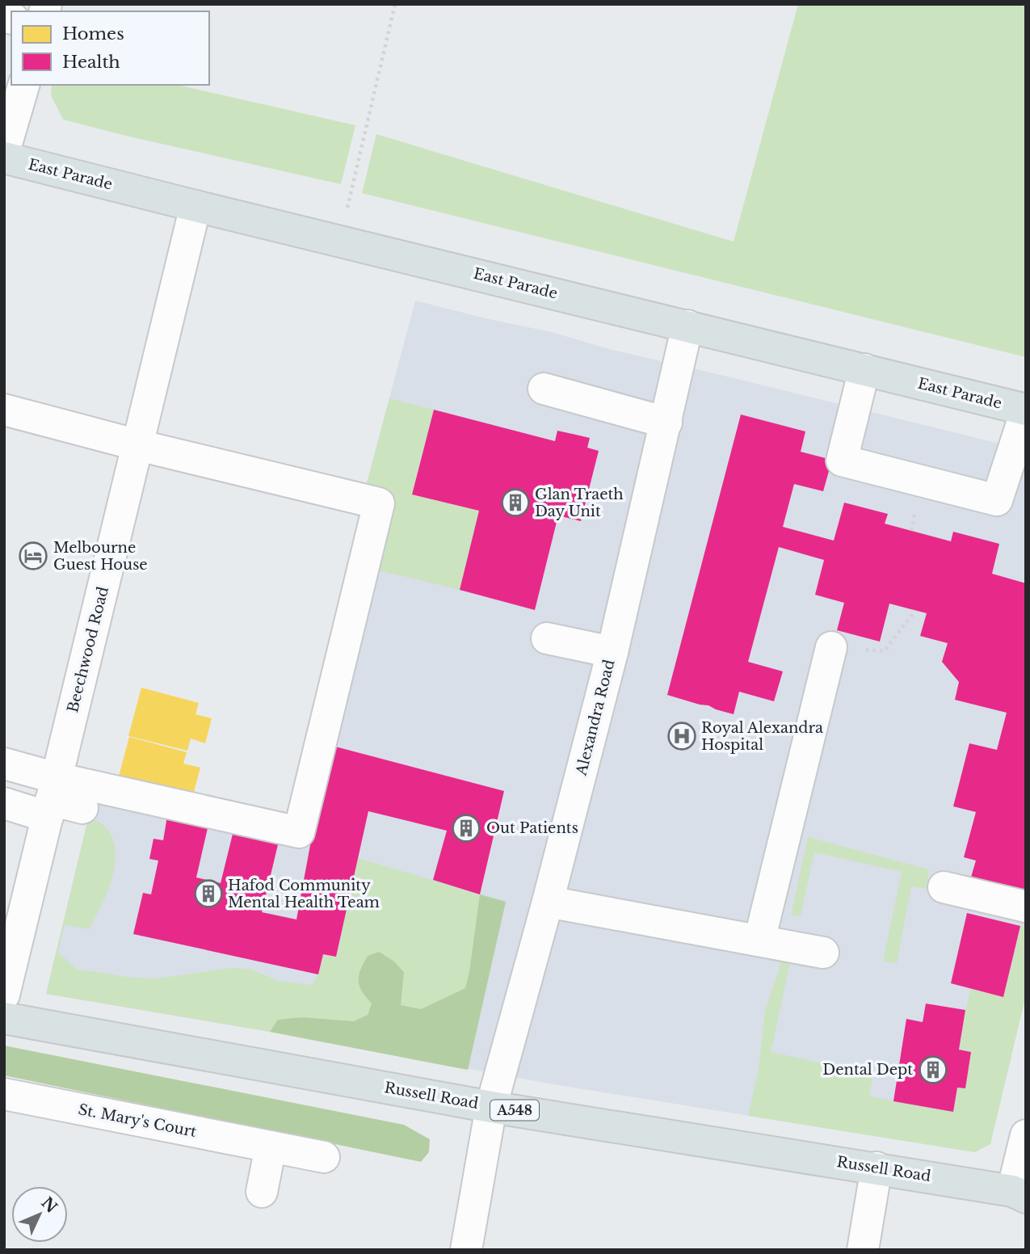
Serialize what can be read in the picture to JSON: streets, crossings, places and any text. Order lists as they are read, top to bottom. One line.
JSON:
{"streets":{"main road":["East Parade","Russell Road","A548"],"street":["Beechwood Road","Alexandra Road","St. Mary's Court"]},"crossings":[["East Parade","Beechwood Road"],["East Parade","Alexandra Road"],["Alexandra Road","Russell Road"]],"places":{"building":["Glan Traeth Day Unit","Out Patients","Hafod Community Mental Health Team","Dental Dept"],"hotel":["Melbourne Guest House"],"hospital":["Royal Alexandra Hospital"]},"legend":["Homes","Health"],"north":"top right"}
